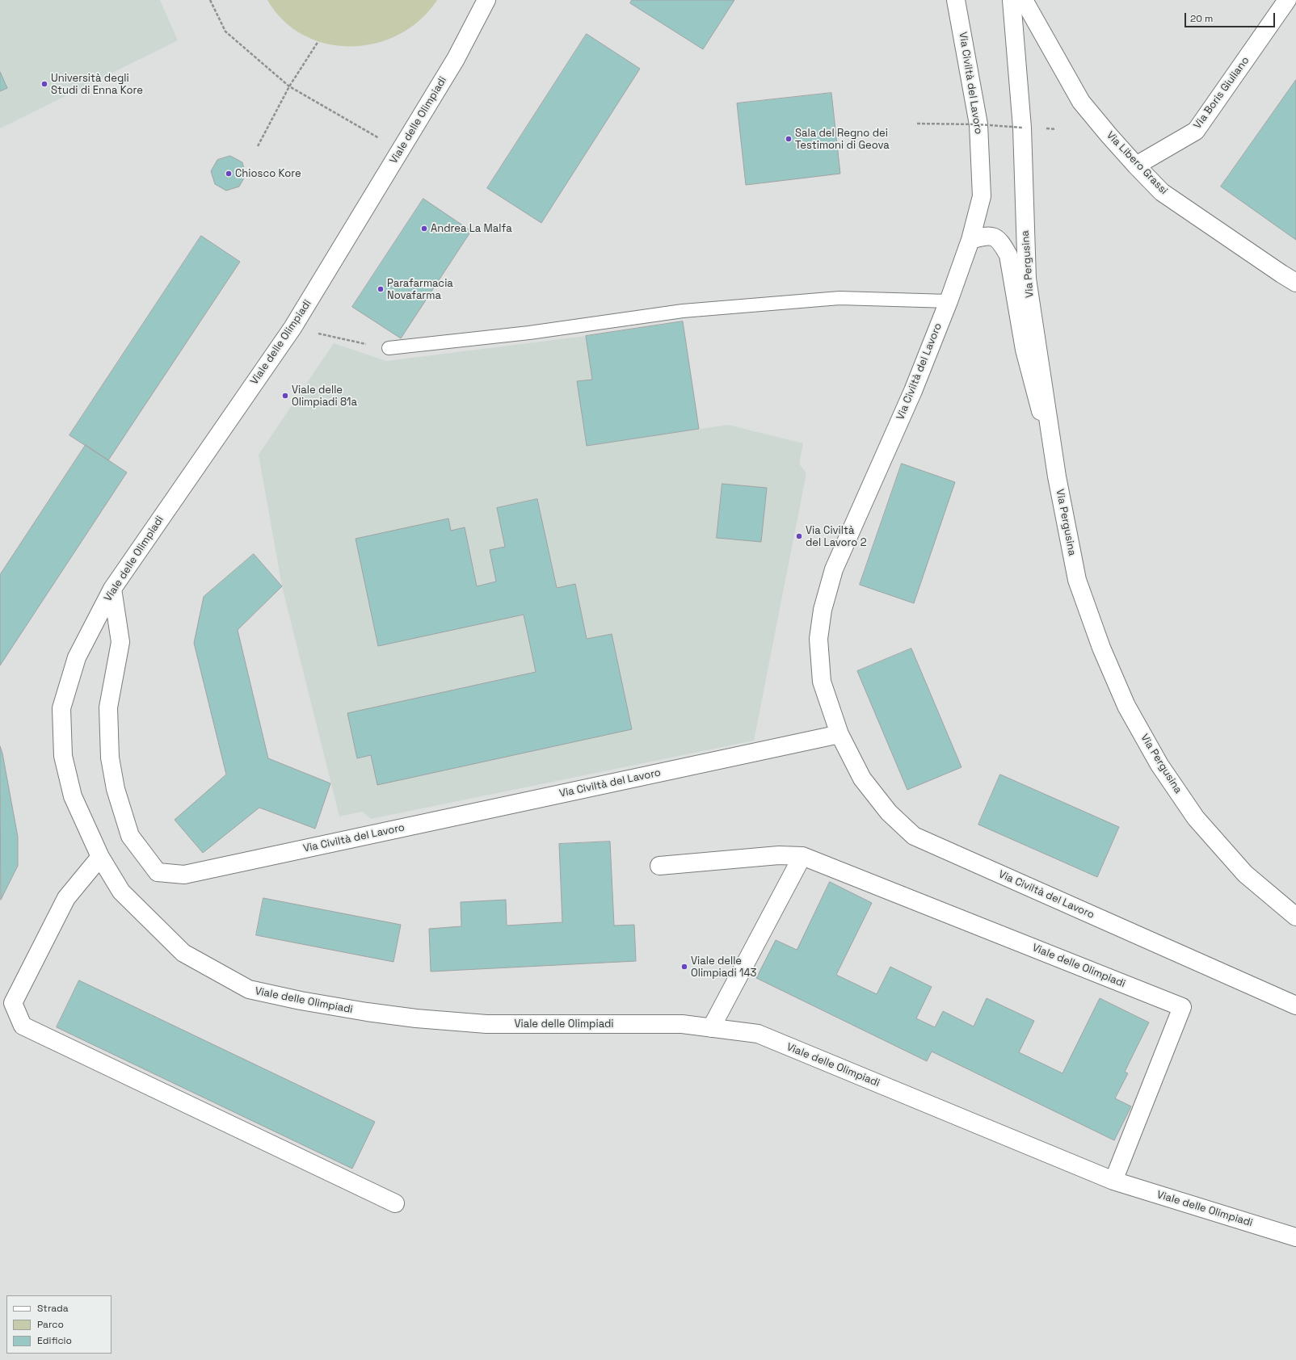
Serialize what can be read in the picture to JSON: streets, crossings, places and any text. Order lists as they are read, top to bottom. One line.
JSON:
{"streets":{"street":["Via Civiltà del Lavoro","Via Boris Giuliano","Viale delle Olimpiadi","Via Libero Grassi","Via Pergusina"]},"crossings":[["Via Civiltà del Lavoro","Viale delle Olimpiadi"],["Via Boris Giuliano","Via Libero Grassi"]],"places":["Università degli Studi di Enna Kore","Sala del Regno dei Testimoni di Geova","Chiosco Kore","Andrea La Malfa","Parafarmacia Novafarma","Viale delle Olimpiadi 81a","Via Civiltà del Lavoro 2","Viale delle Olimpiadi 143"],"legend":["Strada","Parco","Edificio"],"scale_bar":"20 m"}
